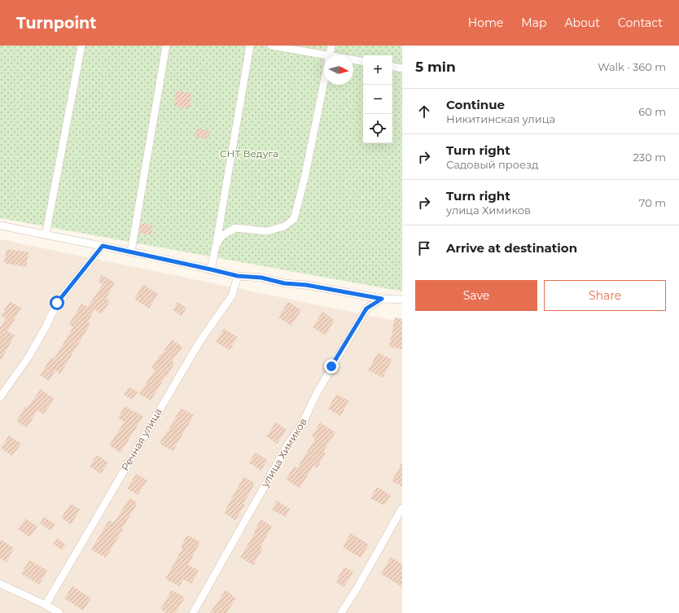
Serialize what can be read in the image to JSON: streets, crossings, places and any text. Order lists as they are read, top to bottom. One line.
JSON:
{"streets":{"street":["Речная улица","улица Химиков"]},"parks":["СНТ Ведуга"],"north":"right","page":{"header":"Turnpoint","nav":["Home","Map","About","Contact"],"heading":["5 min","Walk · 360 m"],"map_buttons":["+","−"],"list":[["Continue","Никитинская улица","60 m"],["Turn right","Садовый проезд","230 m"],["Turn right","улица Химиков","70 m"],"Arrive at destination"],"buttons":["Save","Share"]}}
